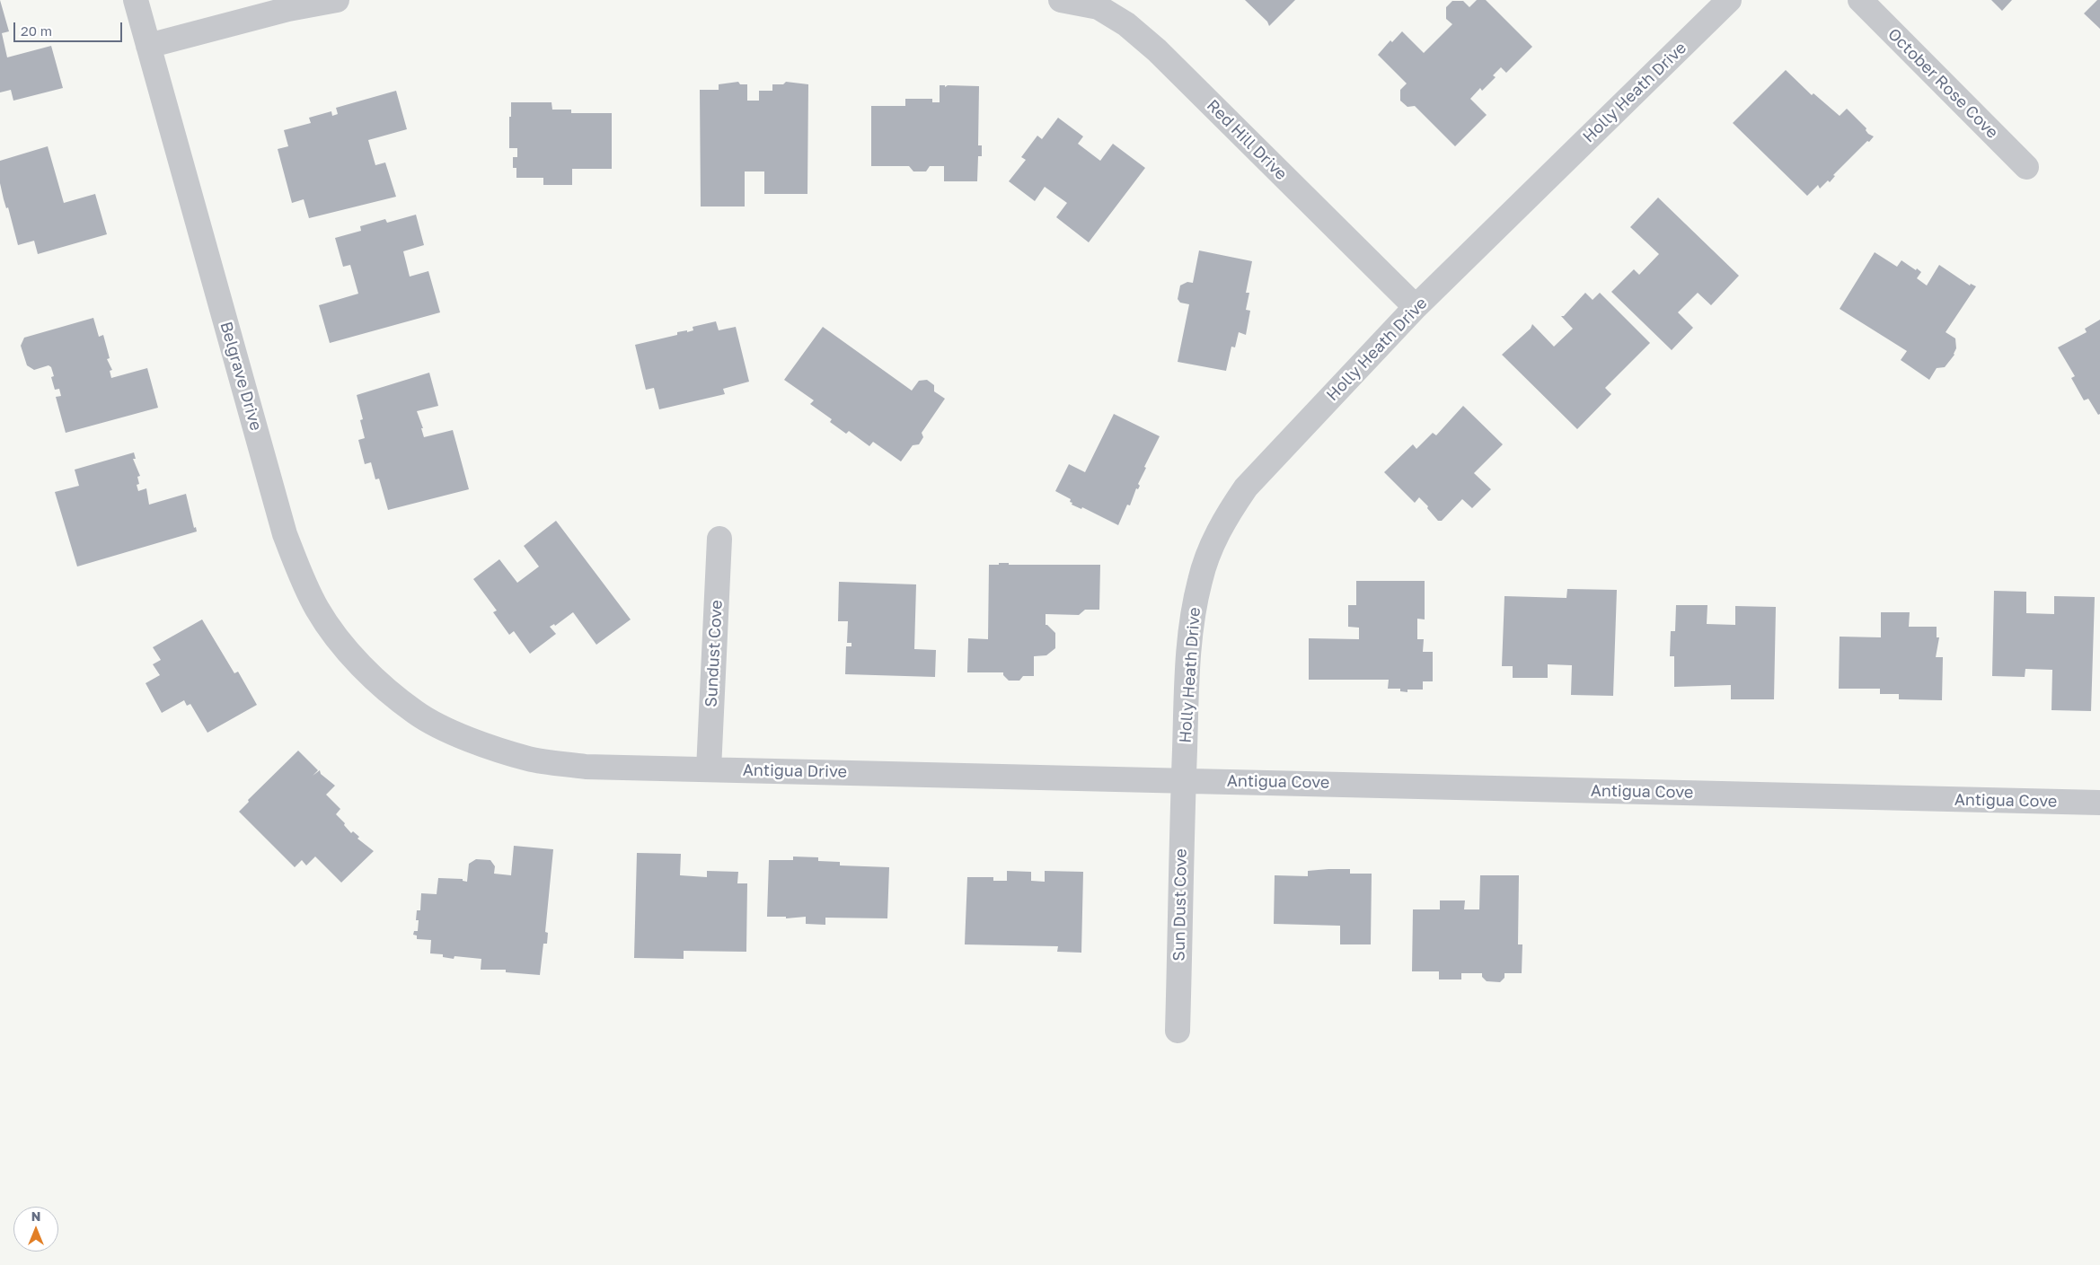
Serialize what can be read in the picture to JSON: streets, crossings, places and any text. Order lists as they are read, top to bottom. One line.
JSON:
{"streets":{"street":["October Rose Cove","Holly Heath Drive","Red Hill Drive","Belgrave Drive","Sundust Cove","Antigua Drive","Antigua Cove","Sun Dust Cove"]},"crossings":[["Holly Heath Drive","Red Hill Drive"],["Holly Heath Drive","Antigua Drive"],["Holly Heath Drive","Antigua Cove"],["Holly Heath Drive","Sun Dust Cove"],["Belgrave Drive","Antigua Drive"],["Sundust Cove","Antigua Drive"],["Antigua Drive","Antigua Cove"],["Antigua Drive","Sun Dust Cove"],["Antigua Cove","Sun Dust Cove"]],"scale_bar":"20 m","north":"top"}
